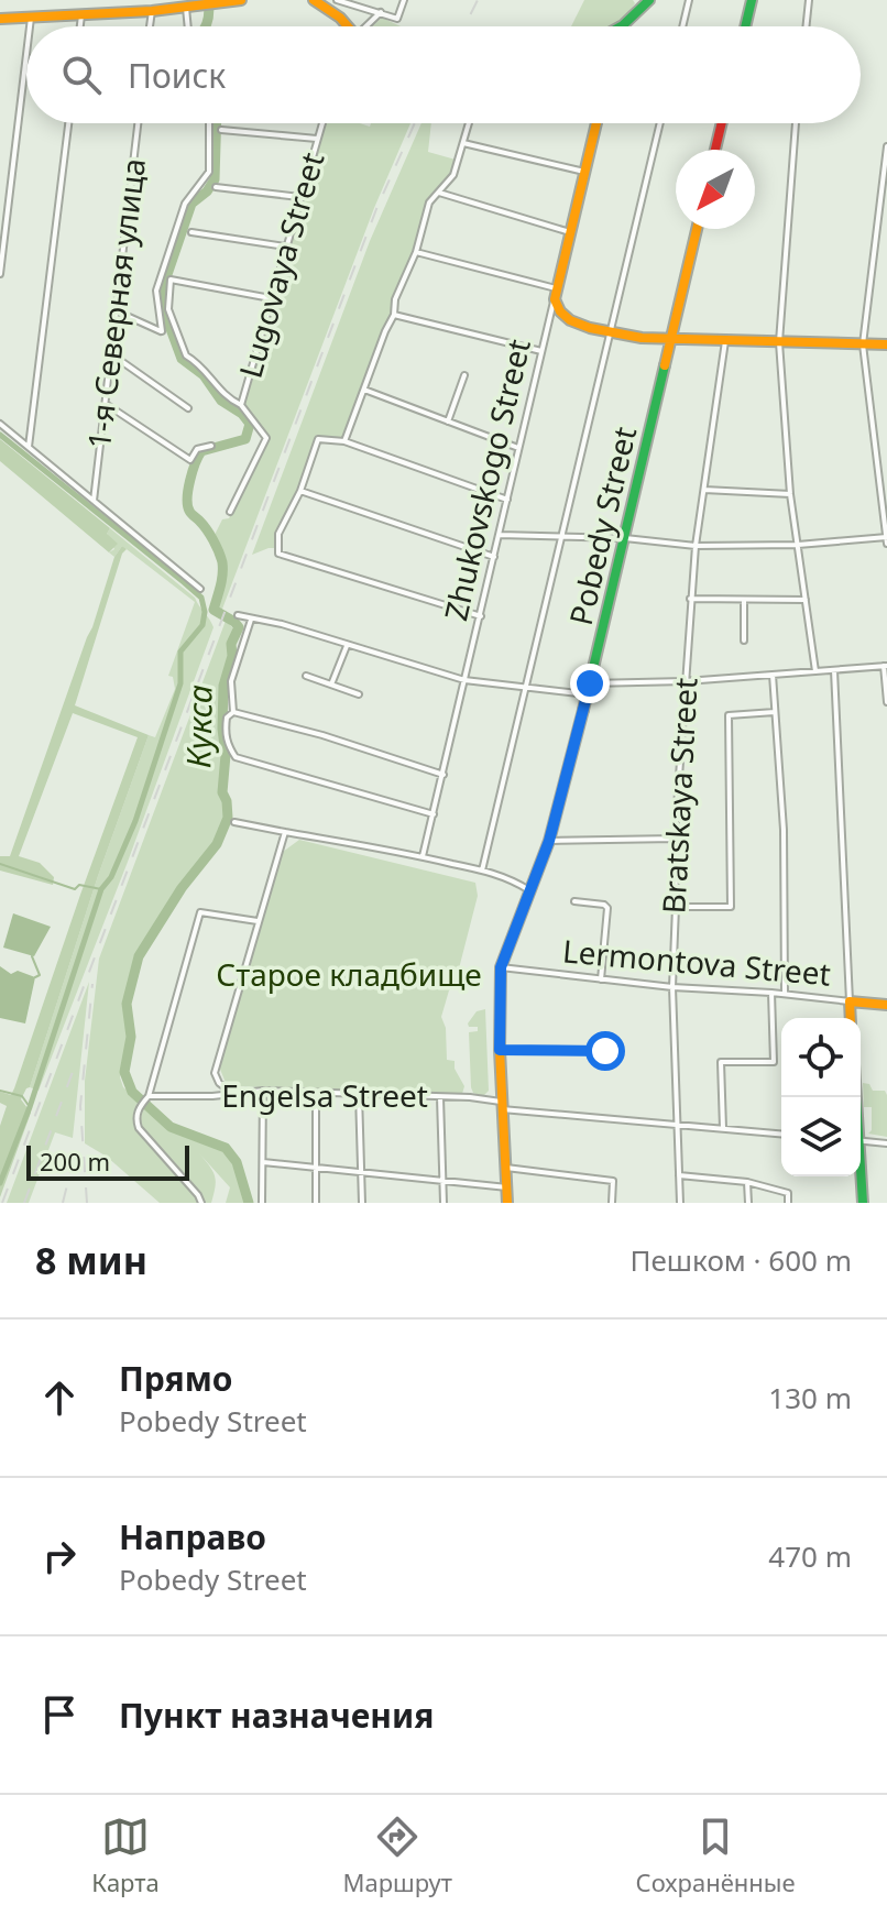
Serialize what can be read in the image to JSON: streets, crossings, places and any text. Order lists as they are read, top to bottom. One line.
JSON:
{"streets":{"street":["Lugovaya Street","1-я Северная улица","Zhukovskogo Street","Pobedy Street","Bratskaya Street","Lermontova Street","Engelsa Street"]},"crossings":[["Pobedy Street","Lermontova Street"],["Pobedy Street","Engelsa Street"],["Bratskaya Street","Lermontova Street"],["Bratskaya Street","Engelsa Street"]],"water":["Кукса"],"parks":["Старое кладбище"],"scale_bar":"200 m","north":"bottom left","page":{"search":"Поиск","scale":"200 m","heading":["8 мин","Пешком · 600 m"],"list":[["Прямо","Pobedy Street","130 m"],["Направо","Pobedy Street","470 m"],"Пункт назначения"],"nav":["Карта","Маршрут","Сохранённые"]}}
